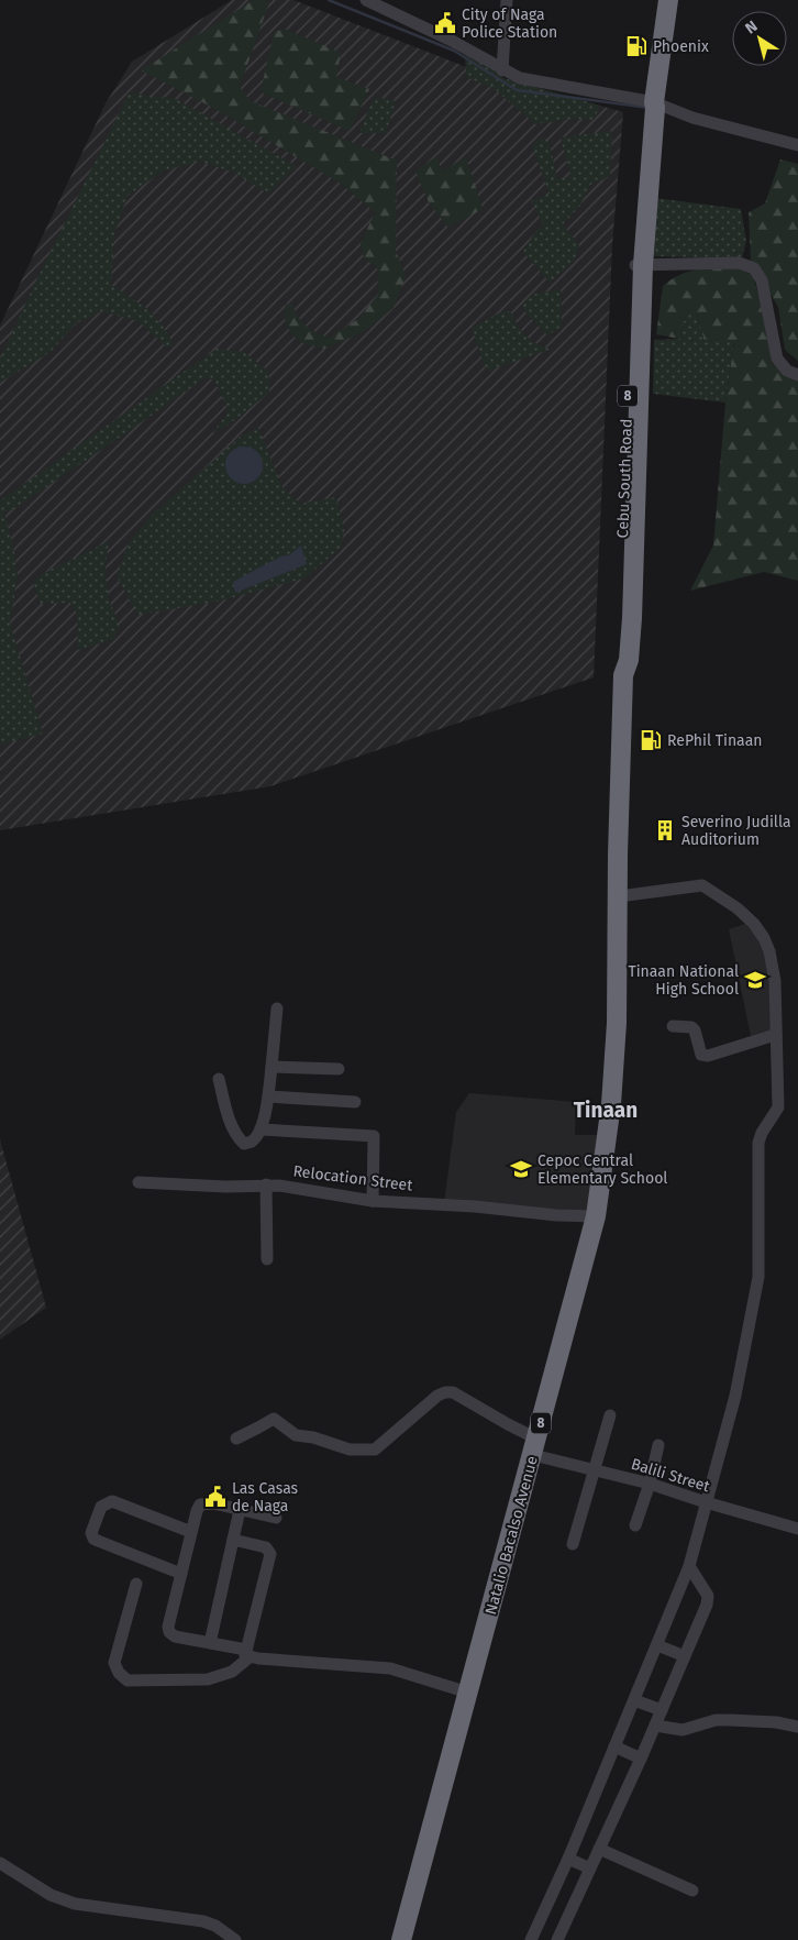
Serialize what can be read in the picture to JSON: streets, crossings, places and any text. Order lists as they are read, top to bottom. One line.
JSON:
{"streets":{"highway":["8","Cebu South Road","Natalio Bacalso Avenue"],"street":["Relocation Street","Balili Street"]},"crossings":[["Cebu South Road","Natalio Bacalso Avenue"],["Relocation Street","Natalio Bacalso Avenue"],["Balili Street","Natalio Bacalso Avenue"]],"districts":["Tinaan"],"places":{"public building":["City of Naga Police Station","Las Casas de Naga"],"fuel station":["Phoenix","RePhil Tinaan"],"building":["Severino Judilla Auditorium"],"school or university":["Tinaan National High School","Cepoc Central Elementary School"]},"north":"top left"}
